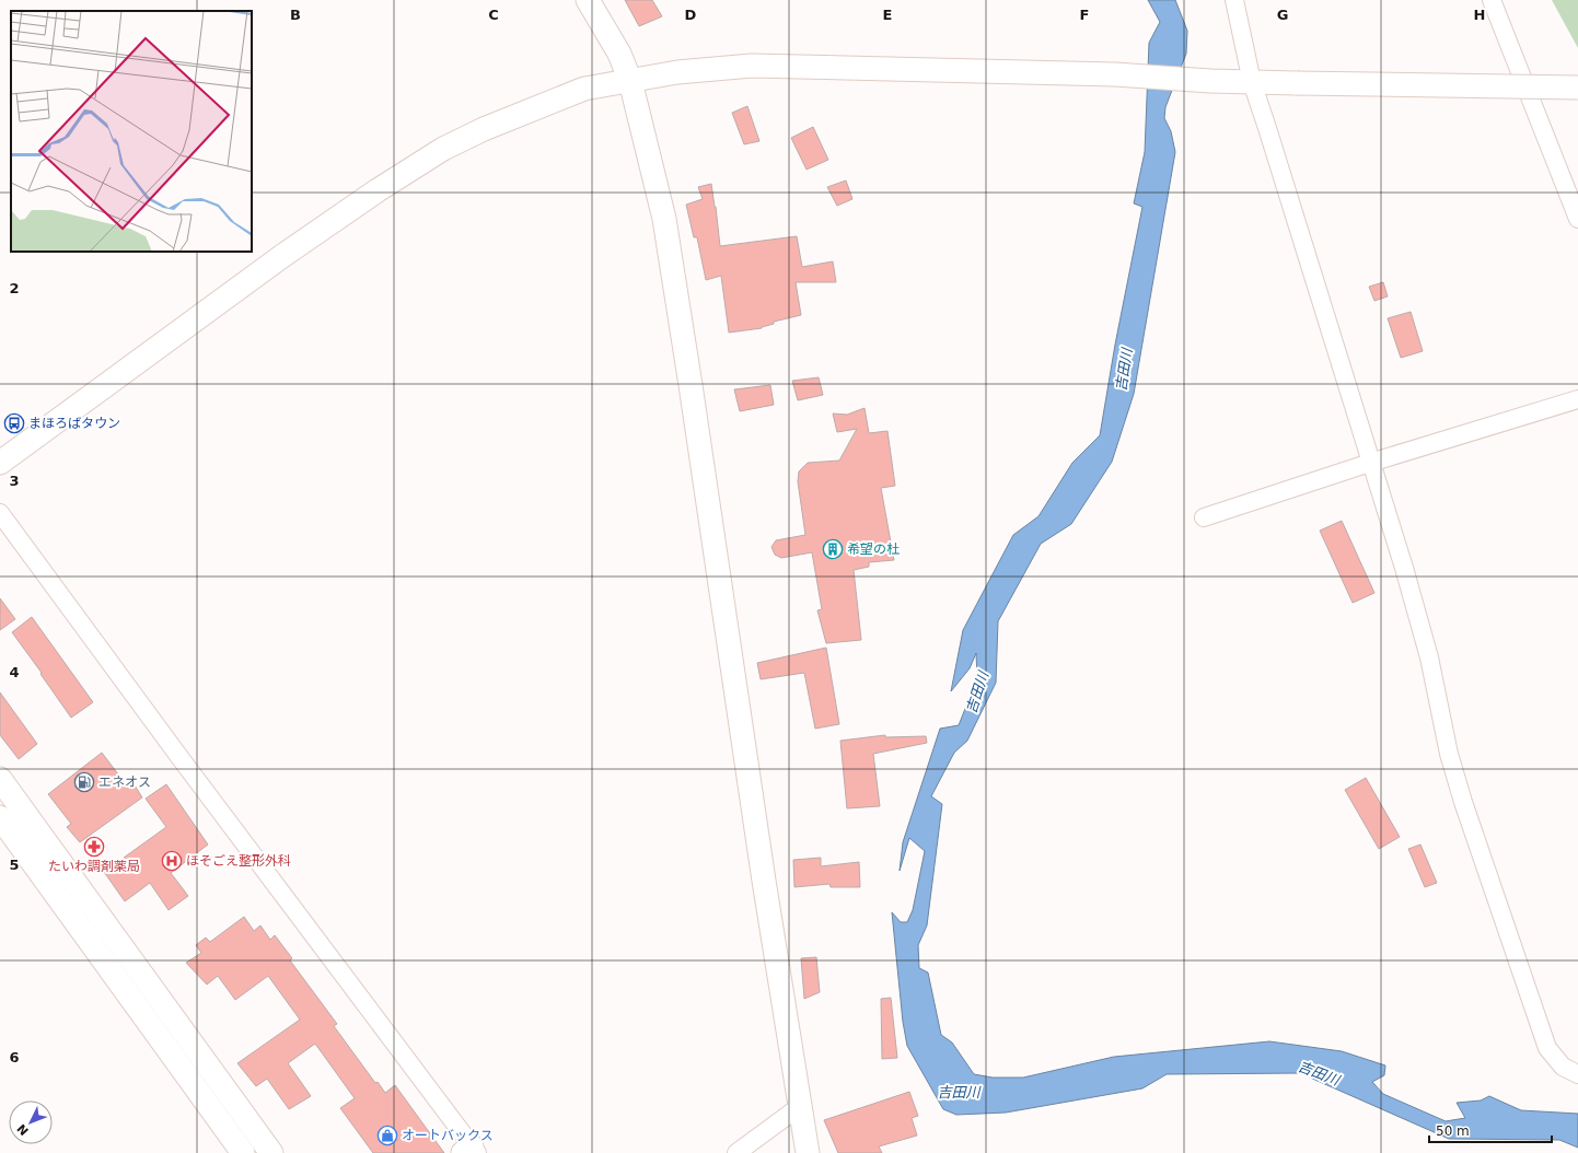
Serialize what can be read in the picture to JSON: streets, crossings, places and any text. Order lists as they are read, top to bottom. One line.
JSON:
{"water":["吉田川"],"places":{"bus stop":["まほろばタウン"],"building":["希望の杜"],"fuel station":["エネオス"],"pharmacy":["たいわ調剤薬局"],"hospital":["ほそごえ整形外科"],"shop":["オートバックス"]},"scale_bar":"50 m","north":"bottom left","grid":{"columns":["B","C","D","E","F","G","H"],"rows":["2","3","4","5","6"]}}
